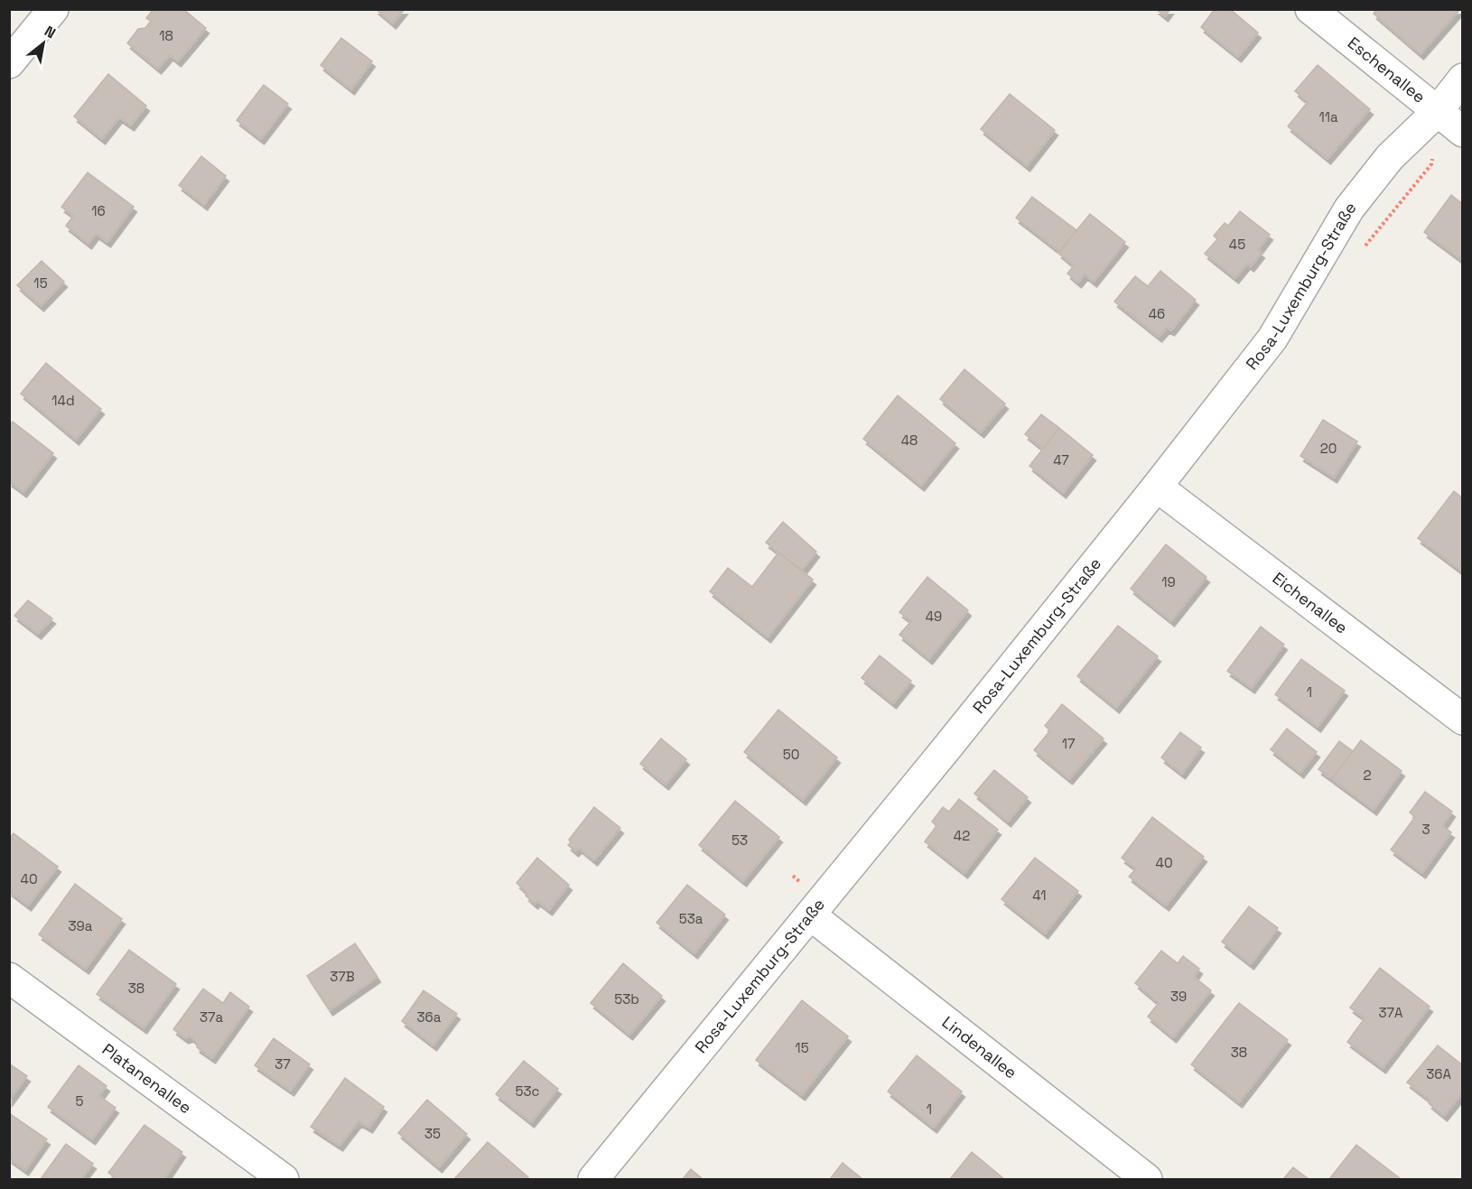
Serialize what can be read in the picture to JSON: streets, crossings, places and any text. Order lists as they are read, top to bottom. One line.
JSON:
{"streets":{"street":["Eschenallee","Rosa-Luxemburg-Straße","Eichenallee","Lindenallee","Platanenallee"]},"crossings":[["Eschenallee","Rosa-Luxemburg-Straße"],["Rosa-Luxemburg-Straße","Eichenallee"],["Rosa-Luxemburg-Straße","Lindenallee"]],"house_numbers":["18","11a","16","45","15","46","14d","48","20","47","19","49","1","17","50","2","3","42","53","40","40","41","53a","39a","37B","38","39","53b","37A","37a","36a","15","38","37","36A","53c","5","1","35"],"north":"top right"}
